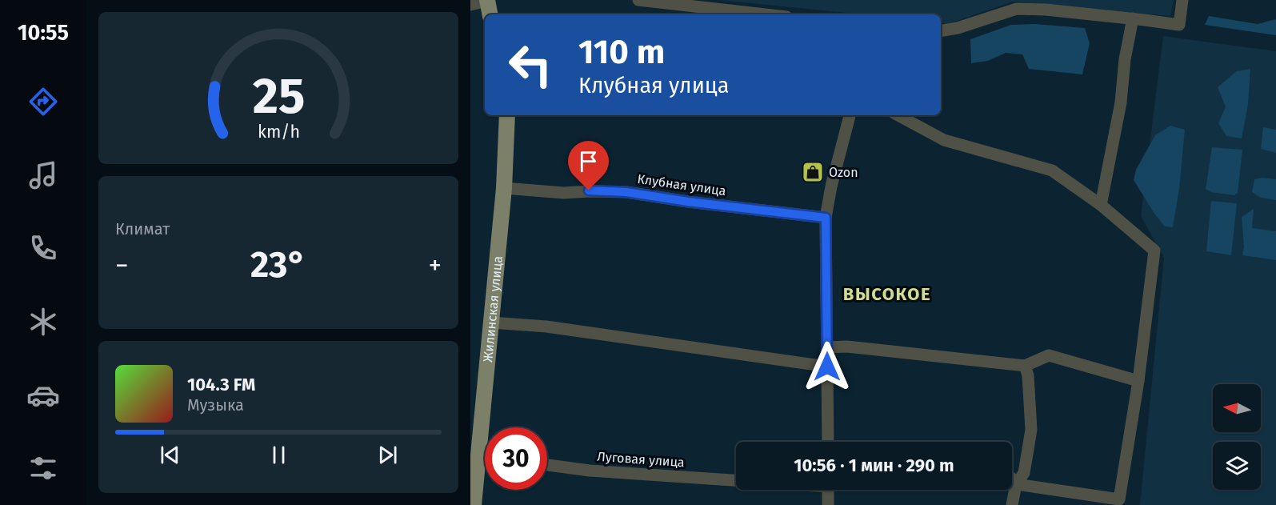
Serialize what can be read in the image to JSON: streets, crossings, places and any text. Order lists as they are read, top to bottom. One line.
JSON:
{"streets":{"main road":["Жилинская улица"],"street":["Клубная улица","Луговая улица"]},"crossings":[["Клубная улица","Жилинская улица"]],"districts":["ВЫСОКОЕ"],"places":{"shop":["Ozon"]},"north":"left","page":{"tabs":"10:55","turn":["110 m","Клубная улица"],"tile":"Климат","heat":["−","23°","+"],"song":["104.3 FM","Музыка"],"limit":"30","trip":"10:56 · 1 мин · 290 m","gauge":["25","km/h"]}}
